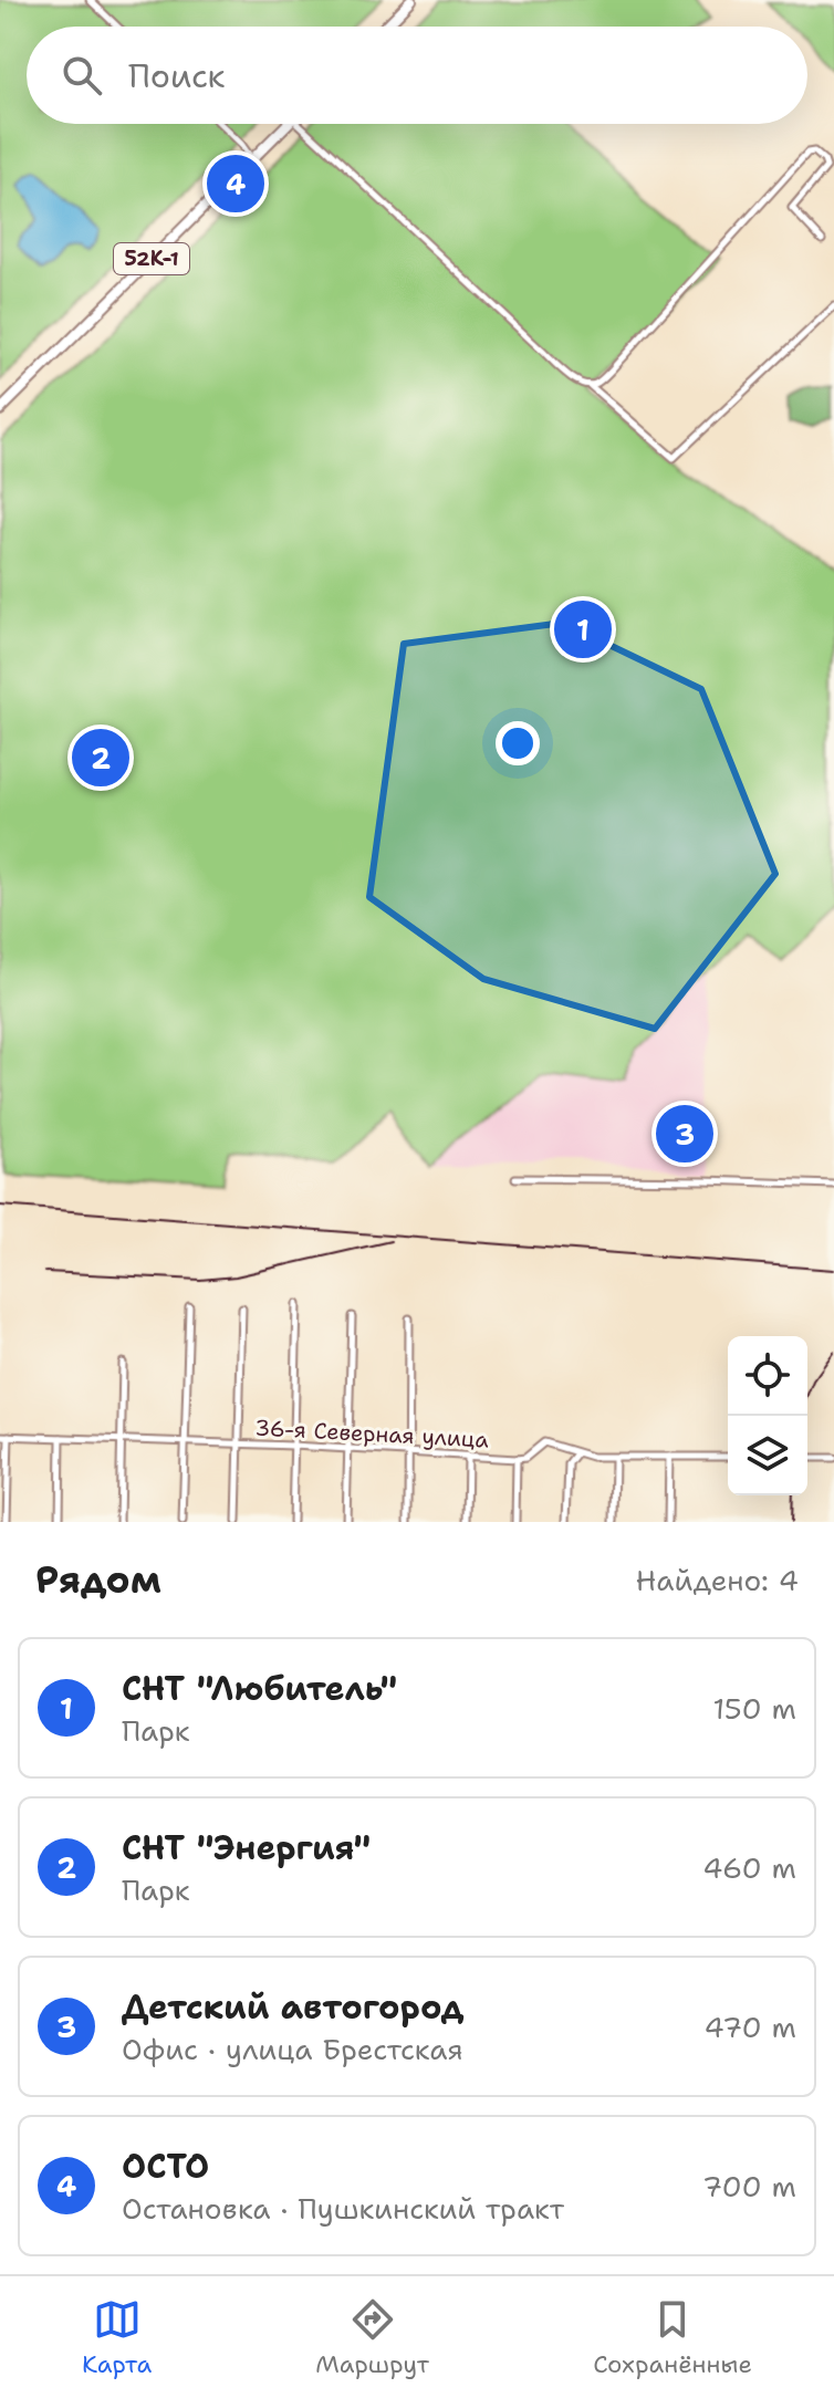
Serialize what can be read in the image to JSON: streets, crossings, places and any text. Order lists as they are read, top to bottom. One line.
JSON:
{"streets":{"main road":["52К-1"],"street":["36-я Северная улица"]},"page":{"search":"Поиск","pins":["4","1","2","3"],"heading":["Рядом","Найдено: 4"],"list":[{"mark":"1","name":"СНТ \"Любитель\"","note":"Парк","value":"150 m"},{"mark":"2","name":"СНТ \"Энергия\"","note":"Парк","value":"460 m"},{"mark":"3","name":"Детский автогород","note":"Офис · улица Брестская","value":"470 m"},{"mark":"4","name":"ОСТО","note":"Остановка · Пушкинский тракт","value":"700 m"}],"nav":["Карта","Маршрут","Сохранённые"]}}
